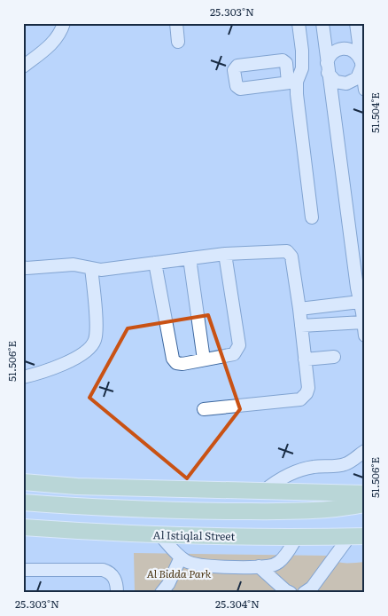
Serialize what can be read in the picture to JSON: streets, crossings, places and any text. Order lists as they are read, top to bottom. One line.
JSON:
{"streets":{"main road":["Al Istiqlal Street"]},"parks":["Al Bidda Park"],"coordinates":["25.303°N","51.504°E","51.506°E","25.304°N"]}
